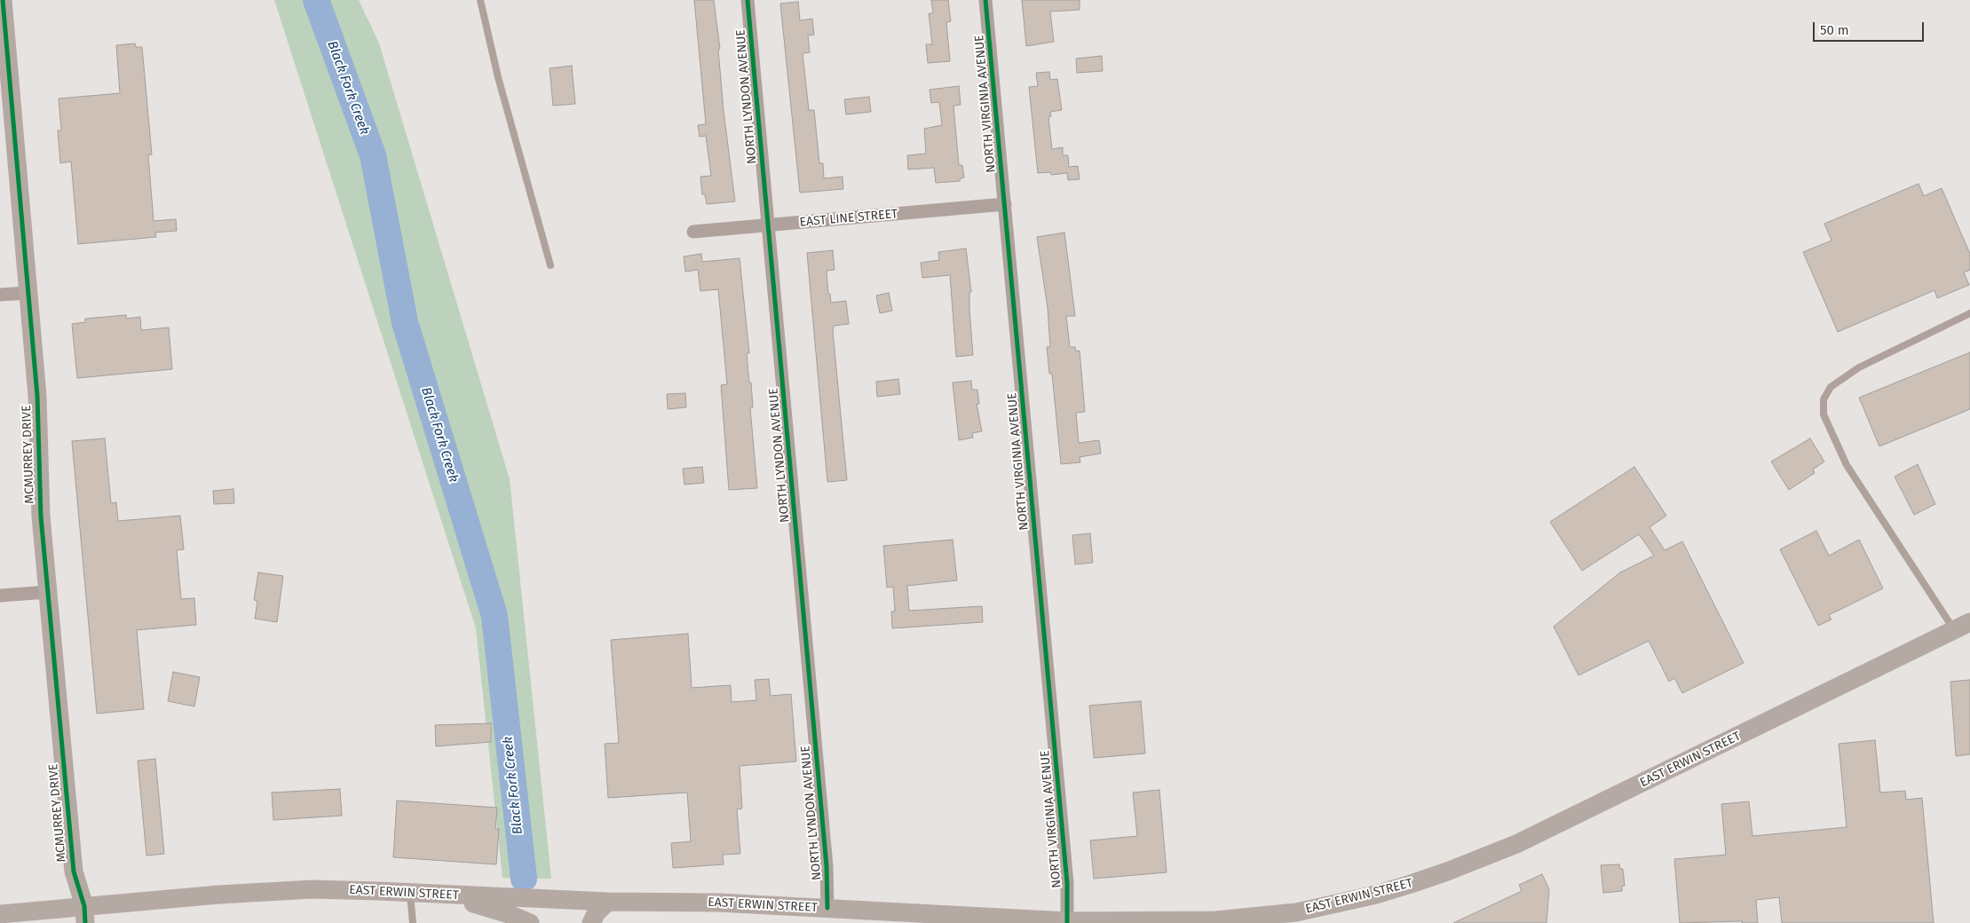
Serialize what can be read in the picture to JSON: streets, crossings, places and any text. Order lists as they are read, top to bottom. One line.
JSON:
{"streets":{"main road":["MCMURREY DRIVE","EAST ERWIN STREET"],"street":["NORTH LYNDON AVENUE","NORTH VIRGINIA AVENUE","EAST LINE STREET"]},"crossings":[["NORTH LYNDON AVENUE","EAST LINE STREET"],["NORTH LYNDON AVENUE","EAST ERWIN STREET"],["NORTH VIRGINIA AVENUE","EAST LINE STREET"],["NORTH VIRGINIA AVENUE","EAST ERWIN STREET"],["MCMURREY DRIVE","EAST ERWIN STREET"]],"water":["Black Fork Creek"],"scale_bar":"50 m"}
